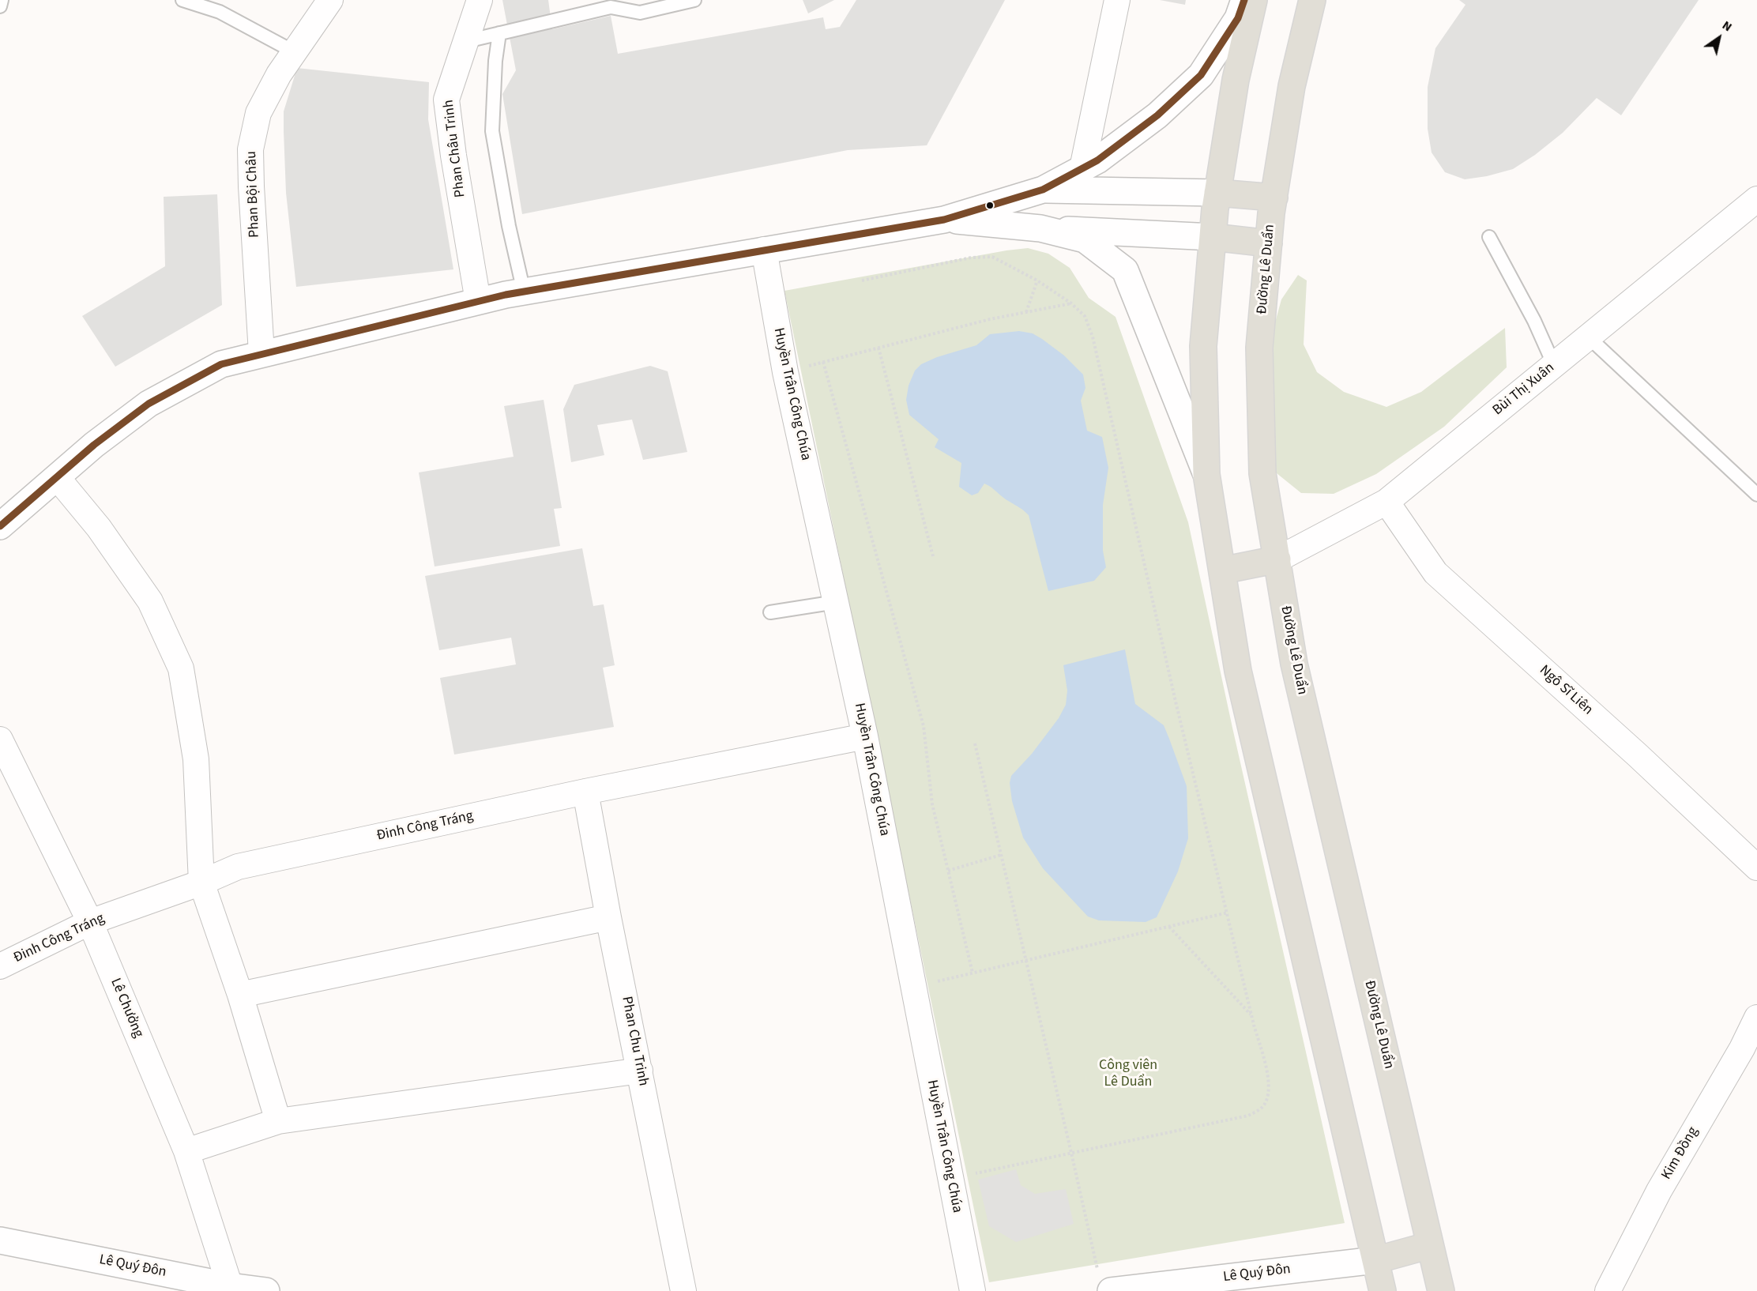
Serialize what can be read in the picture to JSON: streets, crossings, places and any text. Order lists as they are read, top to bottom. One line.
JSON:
{"streets":{"highway":["Đường Lê Duẩn"],"main road":["Lê Quý Đôn"],"street":["Phan Châu Trinh","Phan Bội Châu","Bùi Thị Xuân","Huyền Trân Công Chúa","Ngô Sĩ Liên","Đinh Công Tráng","Lê Chưởng","Phan Chu Trinh","Kim Đồng"]},"crossings":[["Đường Lê Duẩn","Bùi Thị Xuân"],["Bùi Thị Xuân","Ngô Sĩ Liên"],["Huyền Trân Công Chúa","Đinh Công Tráng"],["Đinh Công Tráng","Lê Chưởng"],["Đinh Công Tráng","Phan Chu Trinh"],["Lê Chưởng","Lê Quý Đôn"]],"parks":["Công viên Lê Duẩn"],"north":"top right"}
